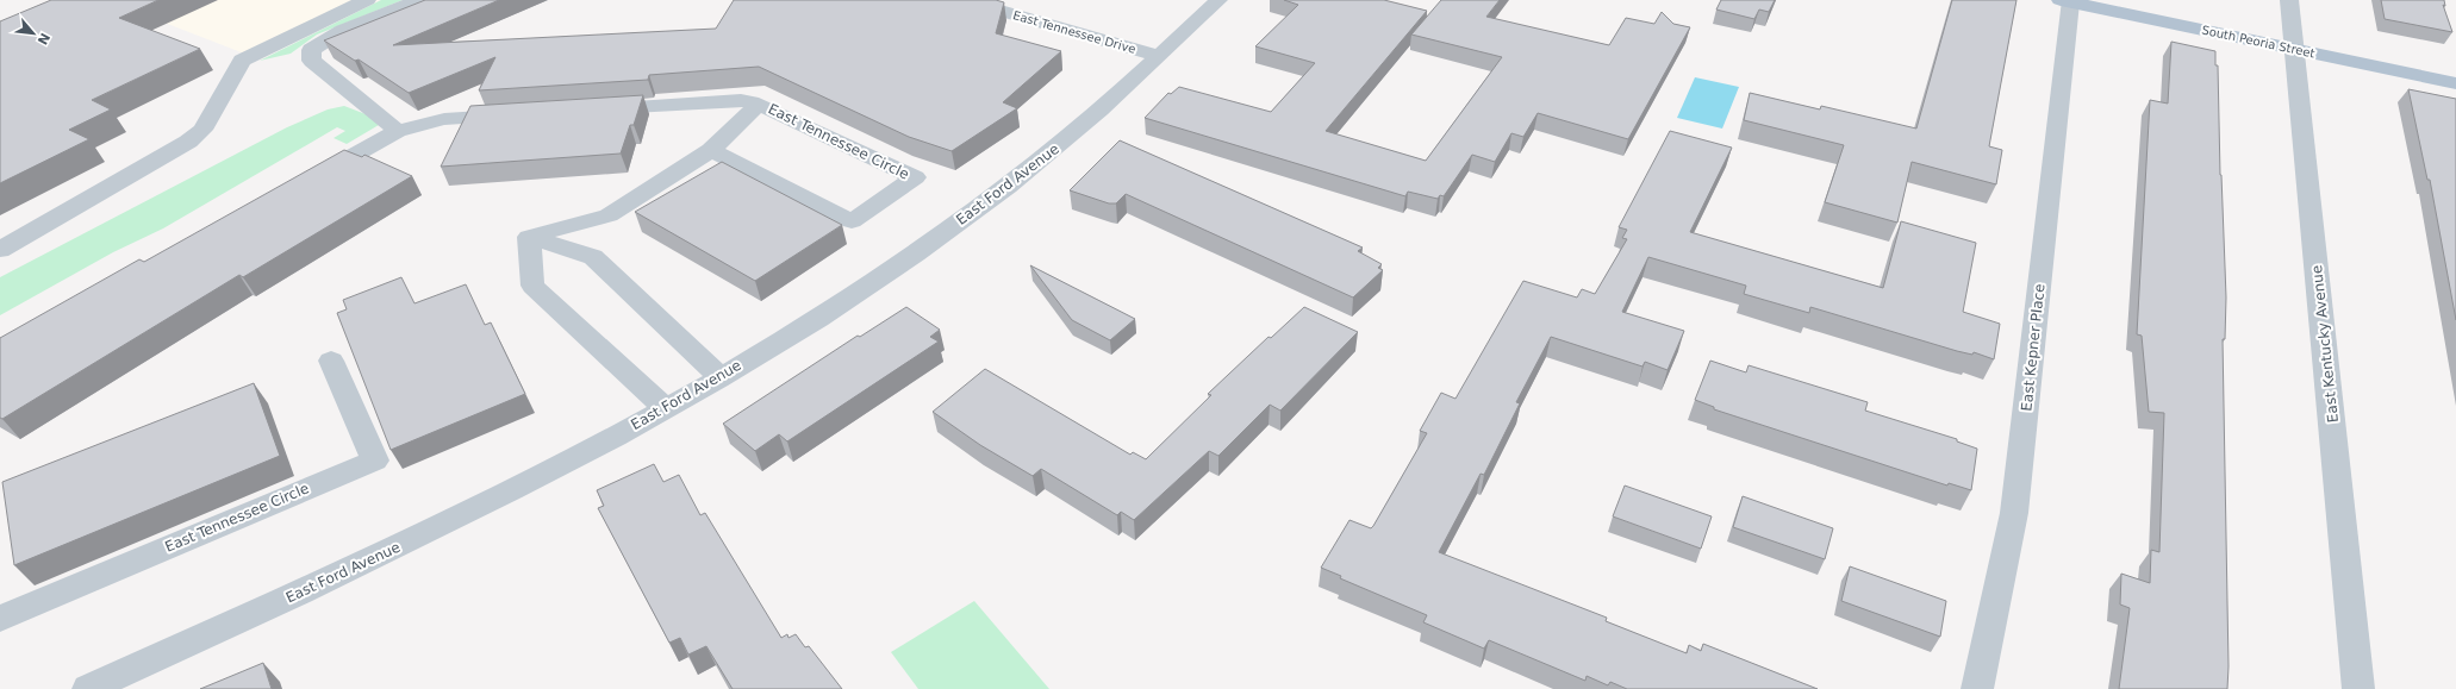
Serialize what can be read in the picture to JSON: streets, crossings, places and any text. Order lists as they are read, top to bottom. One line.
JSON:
{"streets":{"main road":["South Peoria Street"],"street":["East Tennessee Drive","East Tennessee Circle","East Ford Avenue","East Kentucky Avenue","East Kepner Place"]},"crossings":[["East Tennessee Drive","East Ford Avenue"],["South Peoria Street","East Kentucky Avenue"],["South Peoria Street","East Kepner Place"]],"north":"bottom right"}
